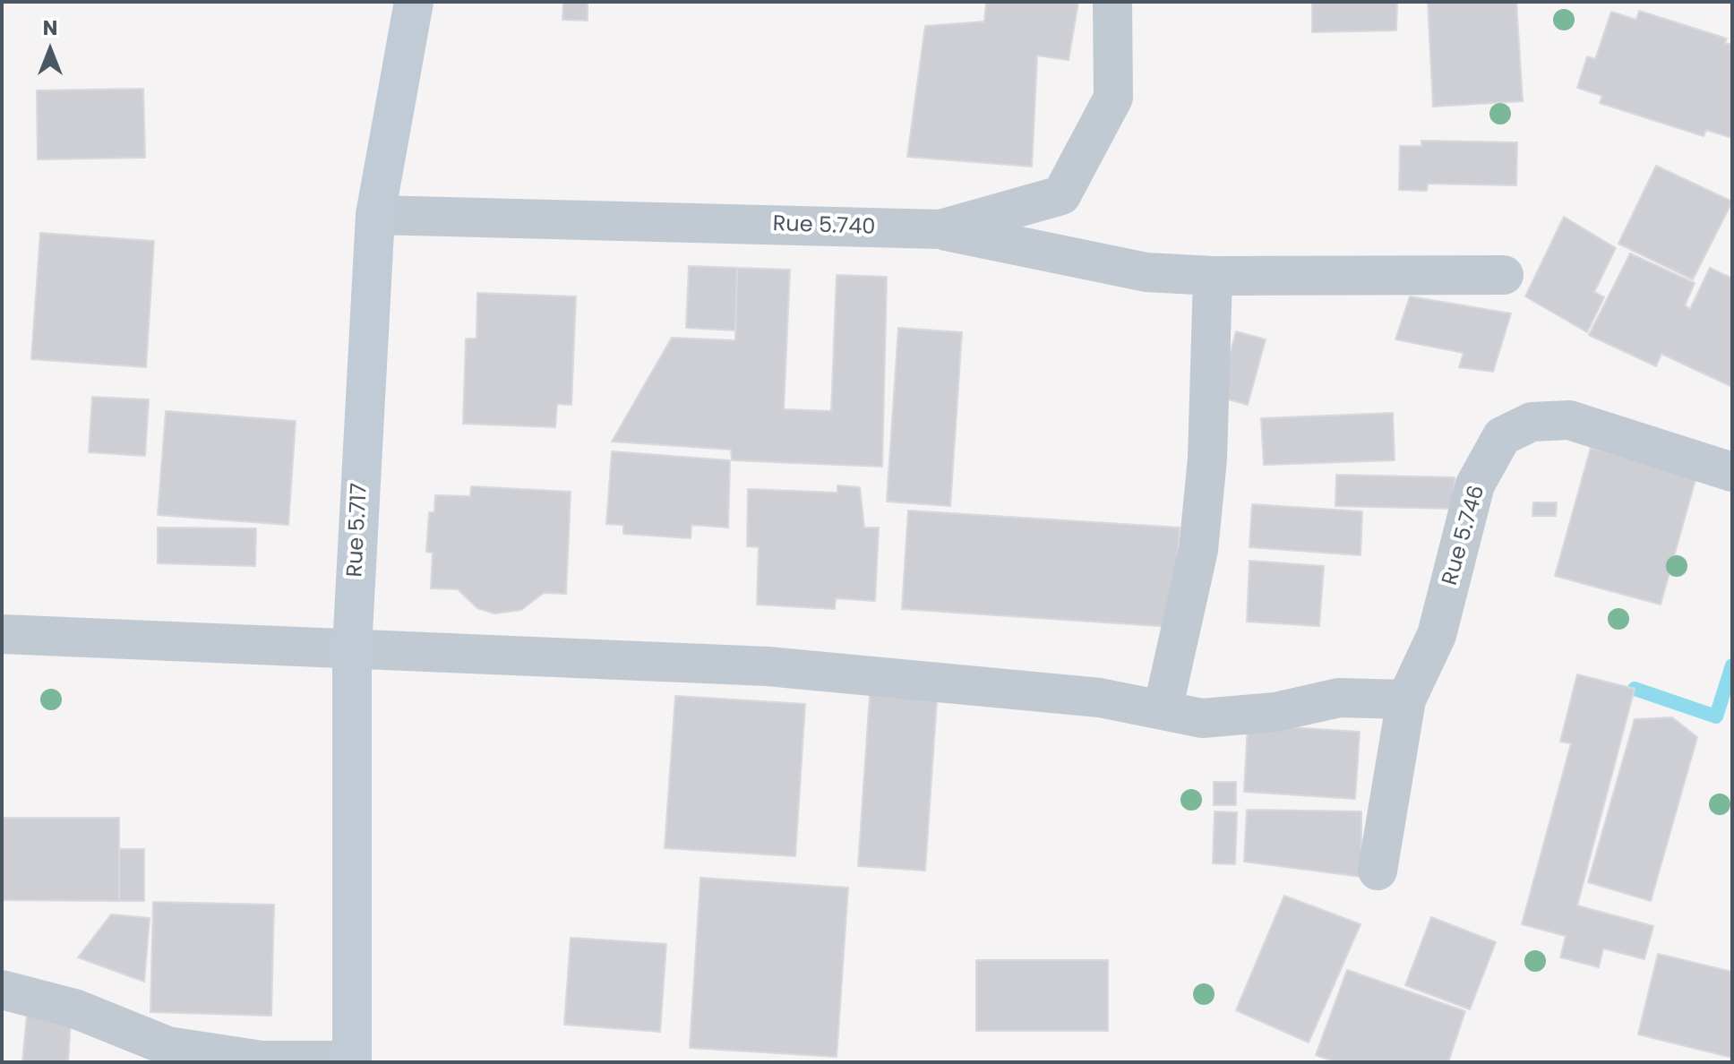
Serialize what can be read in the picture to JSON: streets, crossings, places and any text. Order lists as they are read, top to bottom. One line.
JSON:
{"streets":{"street":["Rue 5.740","Rue 5.717","Rue 5.746"]},"crossings":[["Rue 5.740","Rue 5.717"]],"north":"top"}
